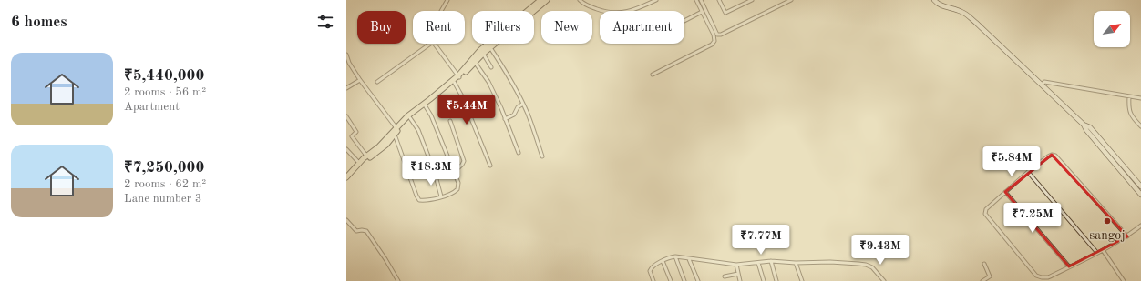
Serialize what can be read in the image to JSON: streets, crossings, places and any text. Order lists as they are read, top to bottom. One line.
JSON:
{"places":["sangoj"],"north":"top right","page":{"heading":"6 homes","chip":["Buy","Rent","Filters","New","Apartment"],"list":[{"name":"₹5,440,000","note":"2 rooms · 56 m² · Apartment"},{"name":"₹7,250,000","note":"2 rooms · 62 m² · Lane number 3"}],"price":["₹5.44M","₹5.84M","₹18.3M","₹7.25M","₹7.77M","₹9.43M"]}}
